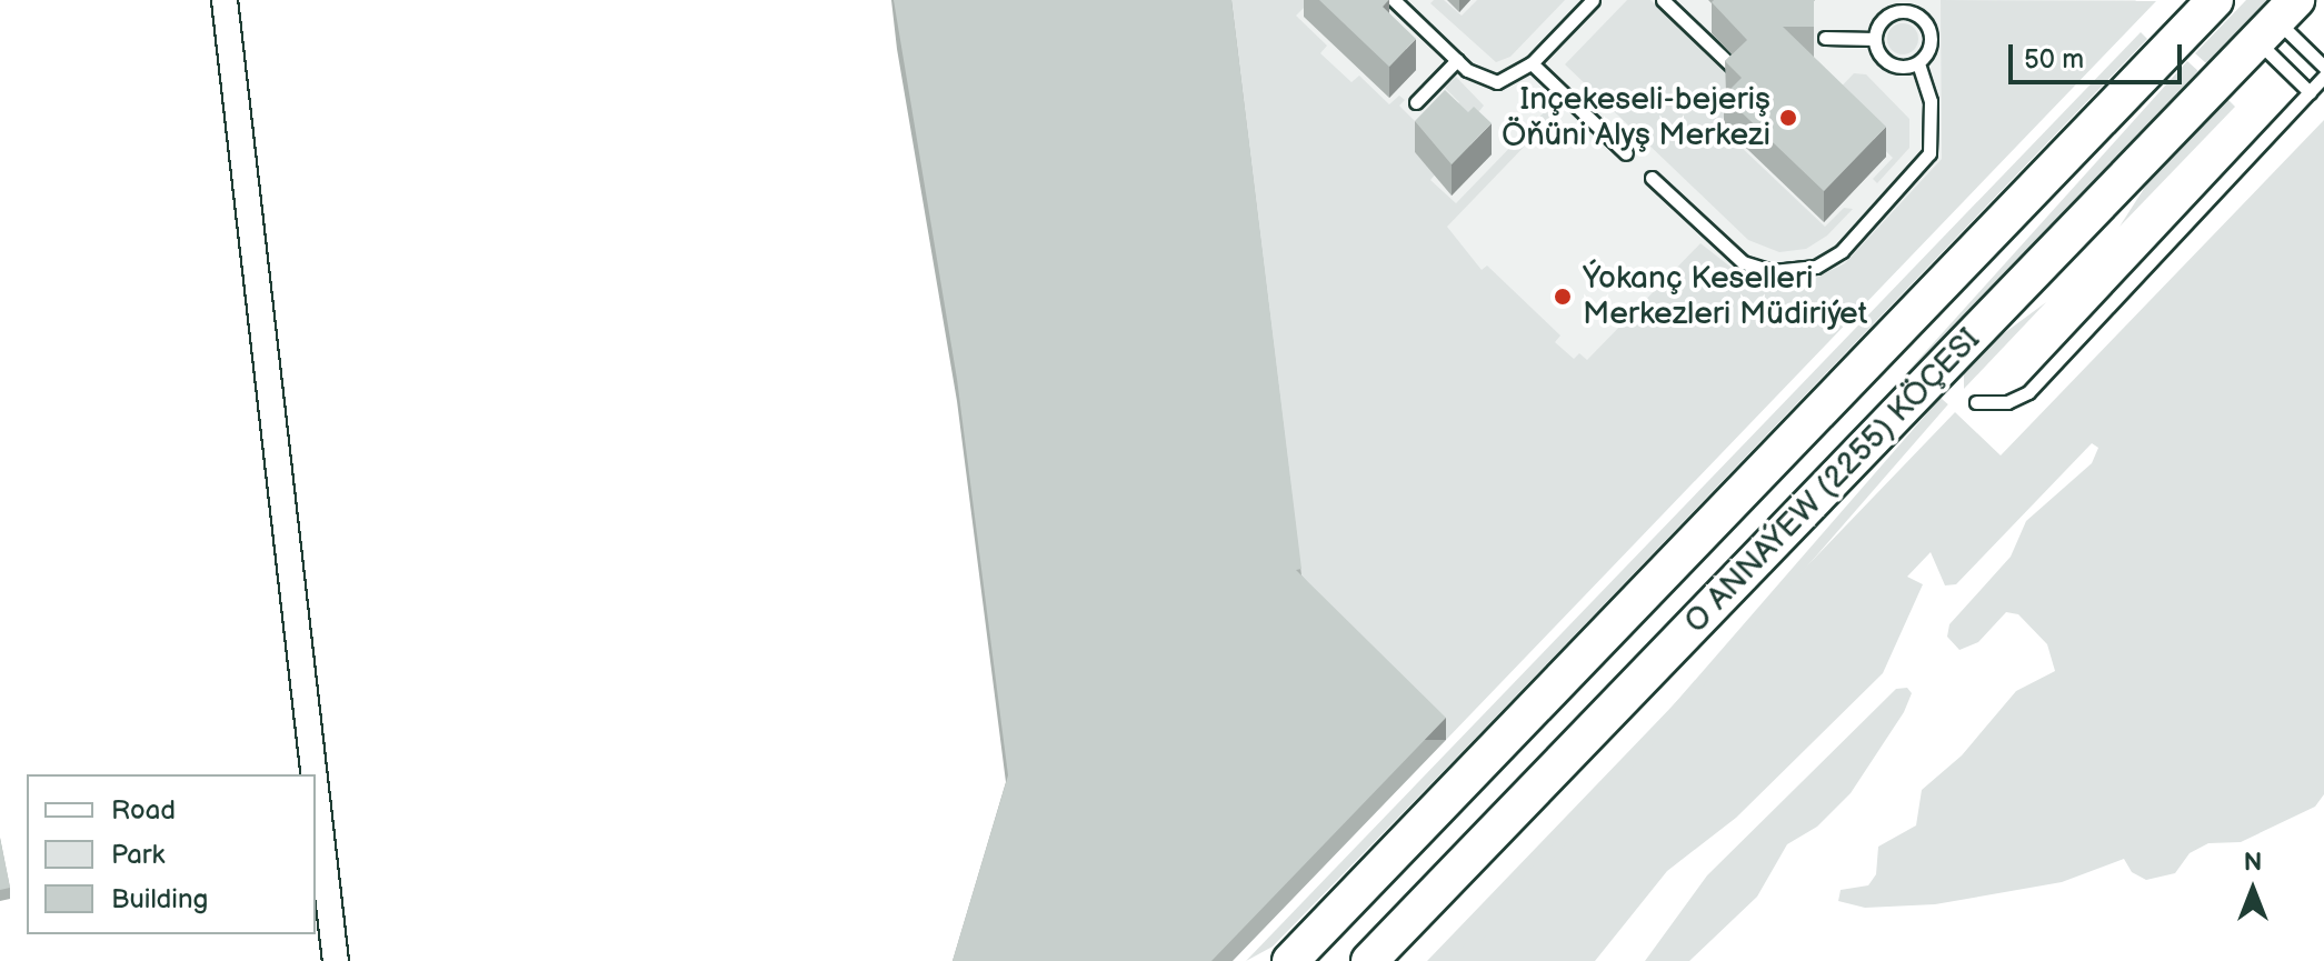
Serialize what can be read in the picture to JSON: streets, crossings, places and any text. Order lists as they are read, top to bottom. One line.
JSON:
{"streets":{"main road":["O ANNAÝEW (2255) KÖÇESI"]},"places":["Inçekeseli-bejeriş Öňüni Alyş Merkezi","Ýokanç Keselleri Merkezleri Müdiriýet"],"legend":["Road","Park","Building"],"scale_bar":"50 m","north":"top"}
